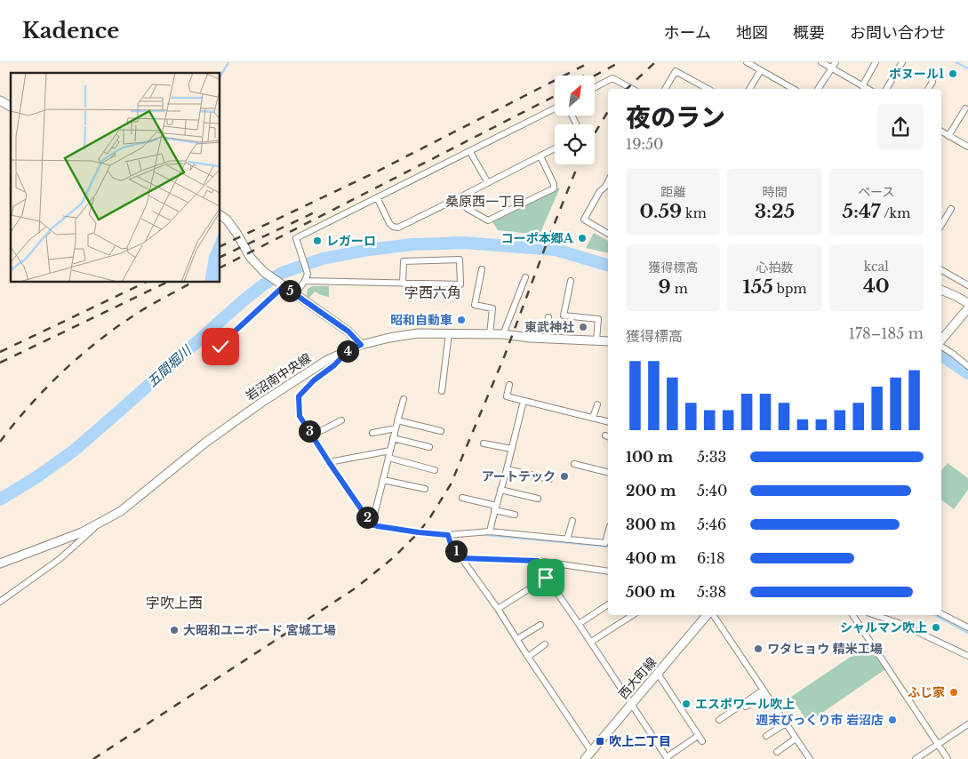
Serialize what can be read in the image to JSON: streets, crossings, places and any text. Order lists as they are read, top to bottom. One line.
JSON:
{"streets":{"street":["岩沼南中央線","西大町線"]},"districts":["桑原西一丁目","字西六角","字吹上西"],"water":["五間堀川"],"places":{"other":["ボヌール1","コーポ本郷A","レガーロ","昭和自動車","東武神社","アートテック","シャルマン吹上","大昭和ユニボード 宮城工場","ワタヒョウ 精米工場","ふじ家","エスポワール吹上","週末びっくり市 岩沼店"],"transit":["吹上二丁目"]},"north":"top right","page":{"header":"Kadence","nav":["ホーム","地図","概要","お問い合わせ"],"heading":["夜のラン","19:50"],"stats":[["距離","0.59 km"],["時間","3:25"],["ペース","5:47 /km"],["獲得標高","9 m"],["心拍数","155 bpm"],["kcal","40"]],"pins":["5","4","3","2","1"],"chart":["獲得標高","178–185 m"],"list":[{"name":"100 m","note":"5:33"},{"name":"200 m","note":"5:40"},{"name":"300 m","note":"5:46"},{"name":"400 m","note":"6:18"},{"name":"500 m","note":"5:38"}]}}
